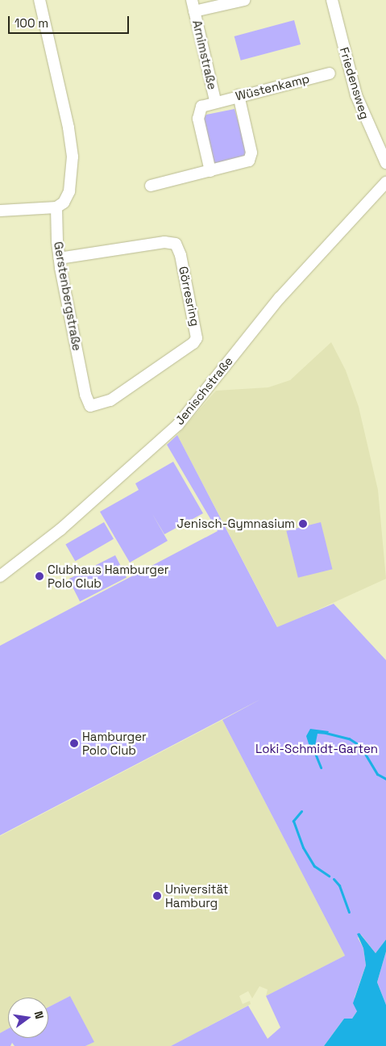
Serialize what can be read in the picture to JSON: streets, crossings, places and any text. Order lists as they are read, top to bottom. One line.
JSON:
{"streets":{"street":["Arnimstraße","Friedensweg","Wüstenkamp","Gerstenbergstraße","Görresring","Jenischstraße"]},"crossings":[["Arnimstraße","Wüstenkamp"],["Gerstenbergstraße","Görresring"]],"parks":["Loki-Schmidt-Garten"],"places":["Jenisch-Gymnasium","Clubhaus Hamburger Polo Club","Hamburger Polo Club","Universität Hamburg"],"scale_bar":"100 m","north":"right"}
